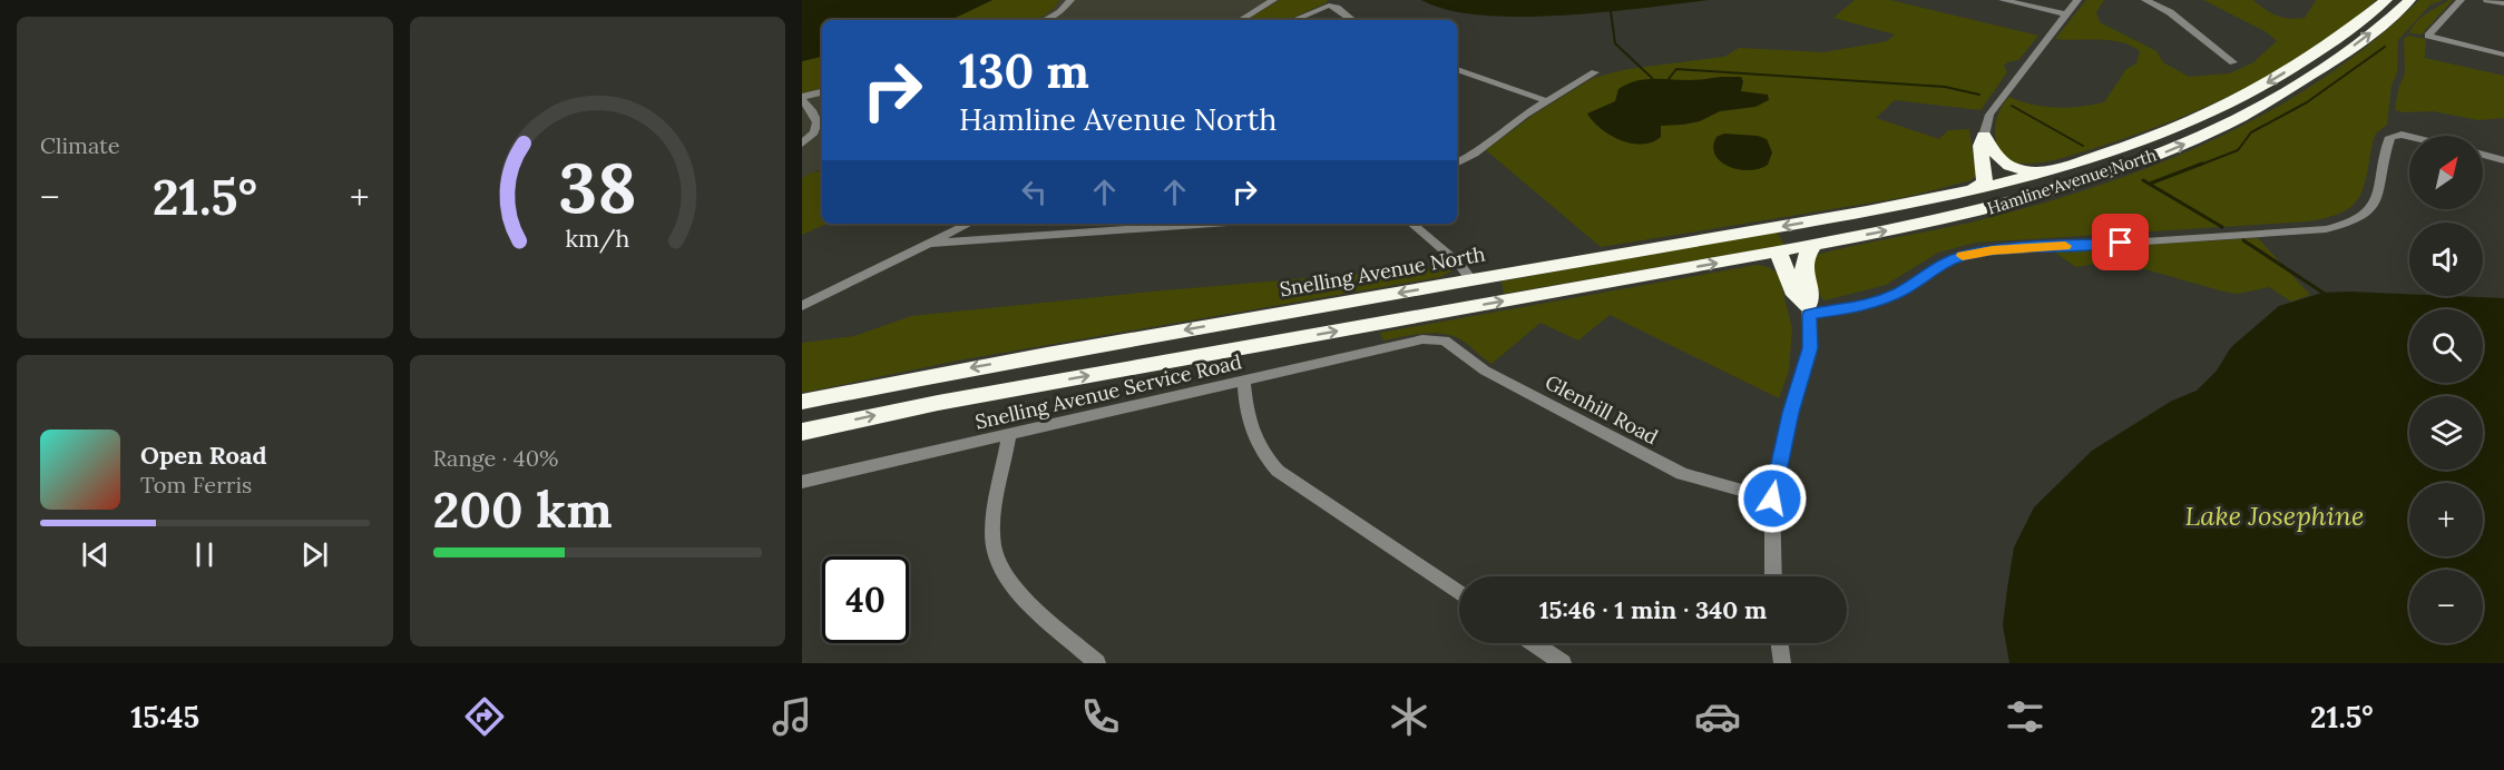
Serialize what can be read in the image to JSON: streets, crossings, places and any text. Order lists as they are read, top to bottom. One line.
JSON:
{"streets":{"highway":["Hamline Avenue North","Snelling Avenue North"],"street":["Snelling Avenue Service Road","Glenhill Road"]},"crossings":[["Hamline Avenue North","Snelling Avenue North"],["Snelling Avenue Service Road","Glenhill Road"]],"water":["Lake Josephine"],"north":"top right","page":{"tile":["Climate",["Range · 40%","200 km"]],"turn":["130 m","Hamline Avenue North"],"map_buttons":["+","−"],"heat":["−","21.5°","+"],"song":["Open Road","Tom Ferris"],"limit":"40","trip":"15:46 · 1 min · 340 m","tabs":["15:45","21.5°"],"gauge":["38","km/h"]}}
